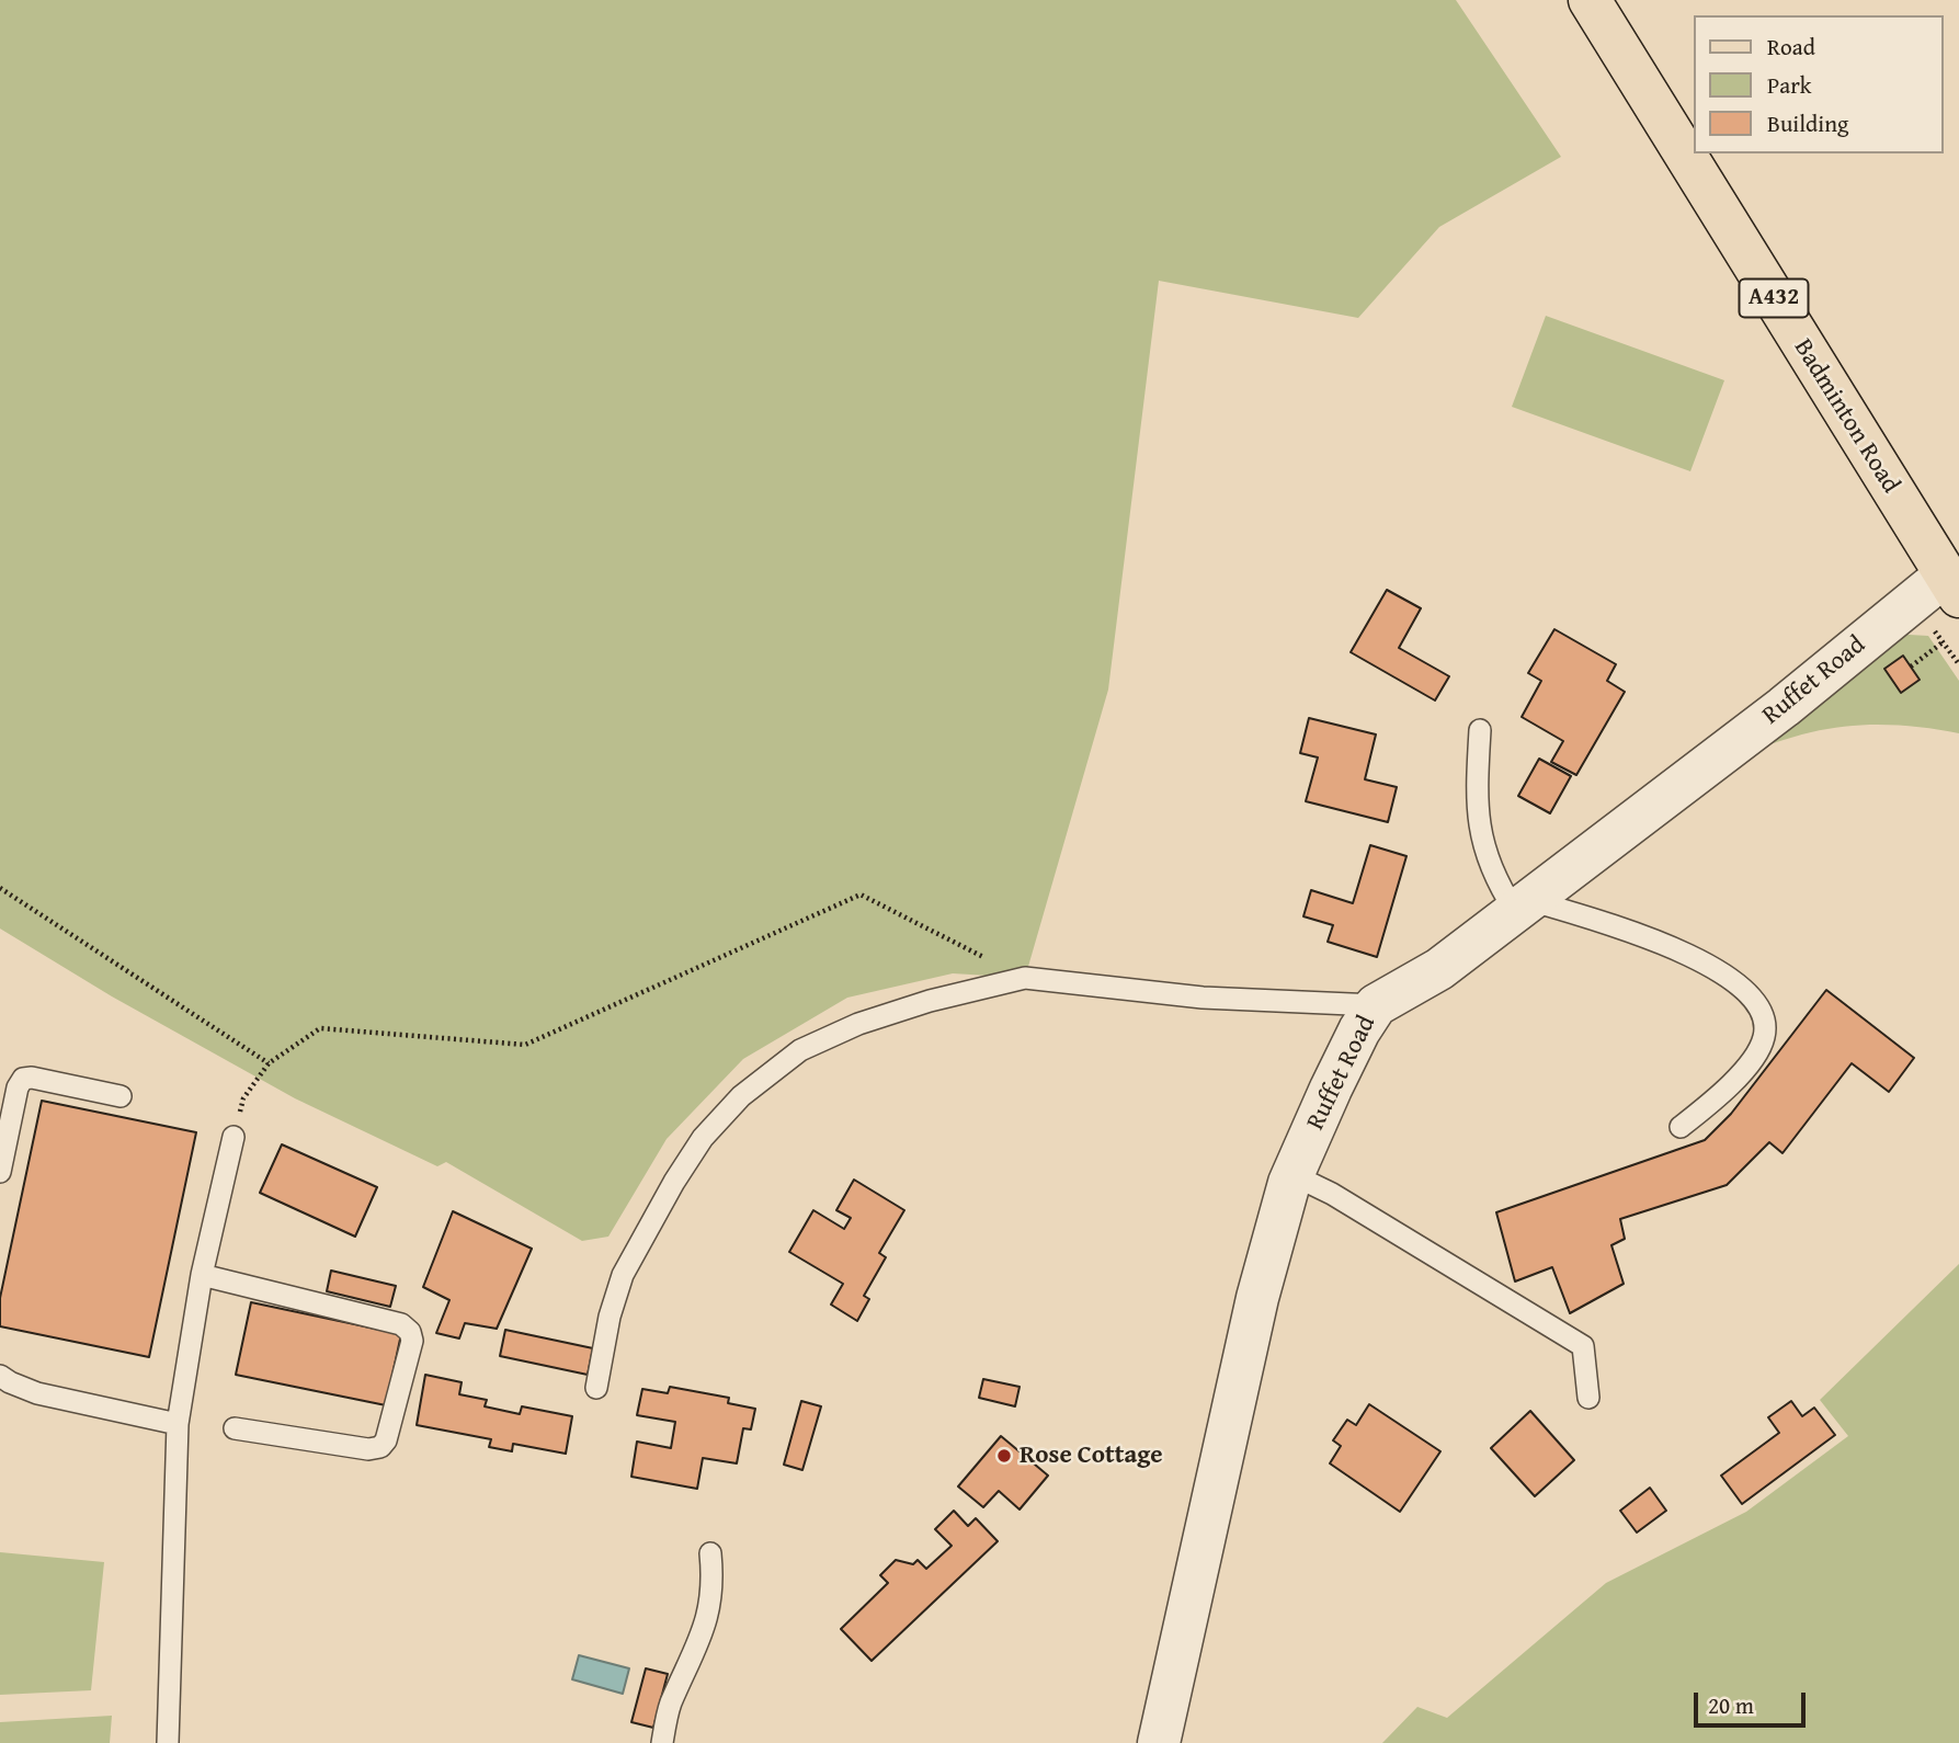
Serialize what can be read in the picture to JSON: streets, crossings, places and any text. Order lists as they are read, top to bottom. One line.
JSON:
{"streets":{"main road":["A432","Badminton Road"],"street":["Ruffet Road"]},"crossings":[["Badminton Road","Ruffet Road"]],"places":["Rose Cottage"],"legend":["Road","Park","Building"],"scale_bar":"20 m"}
